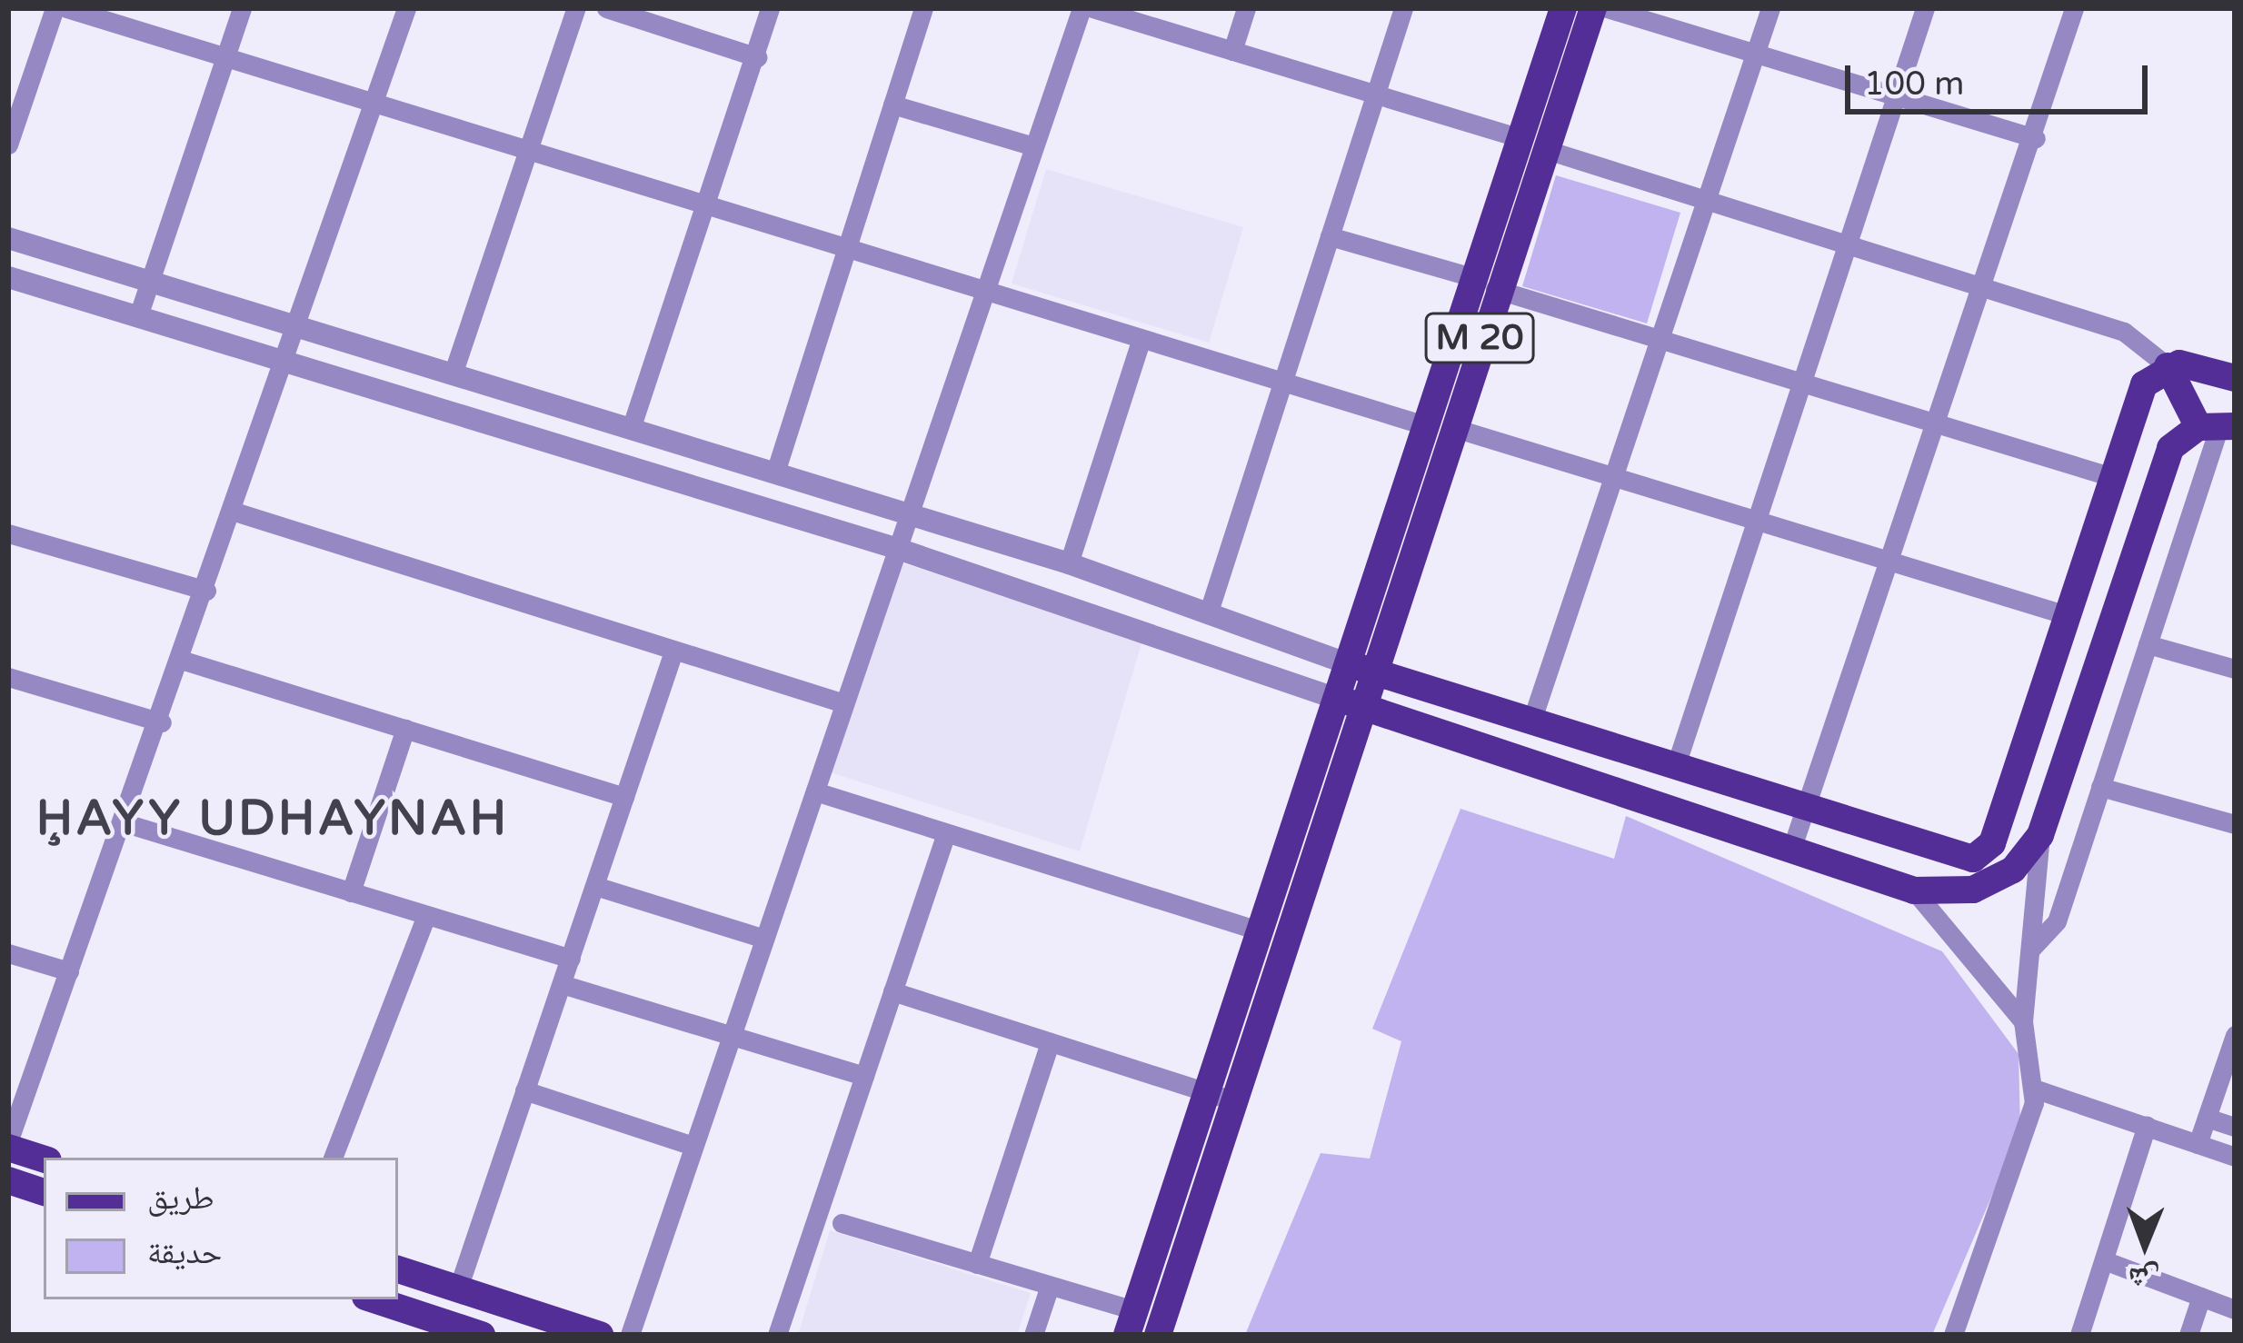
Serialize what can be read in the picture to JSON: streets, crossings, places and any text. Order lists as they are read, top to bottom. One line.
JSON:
{"streets":{"main road":["M 20"]},"districts":["ḨAYY UDHAYNAH"],"legend":["طريق","حديقة"],"scale_bar":"100 m","north":"bottom"}
